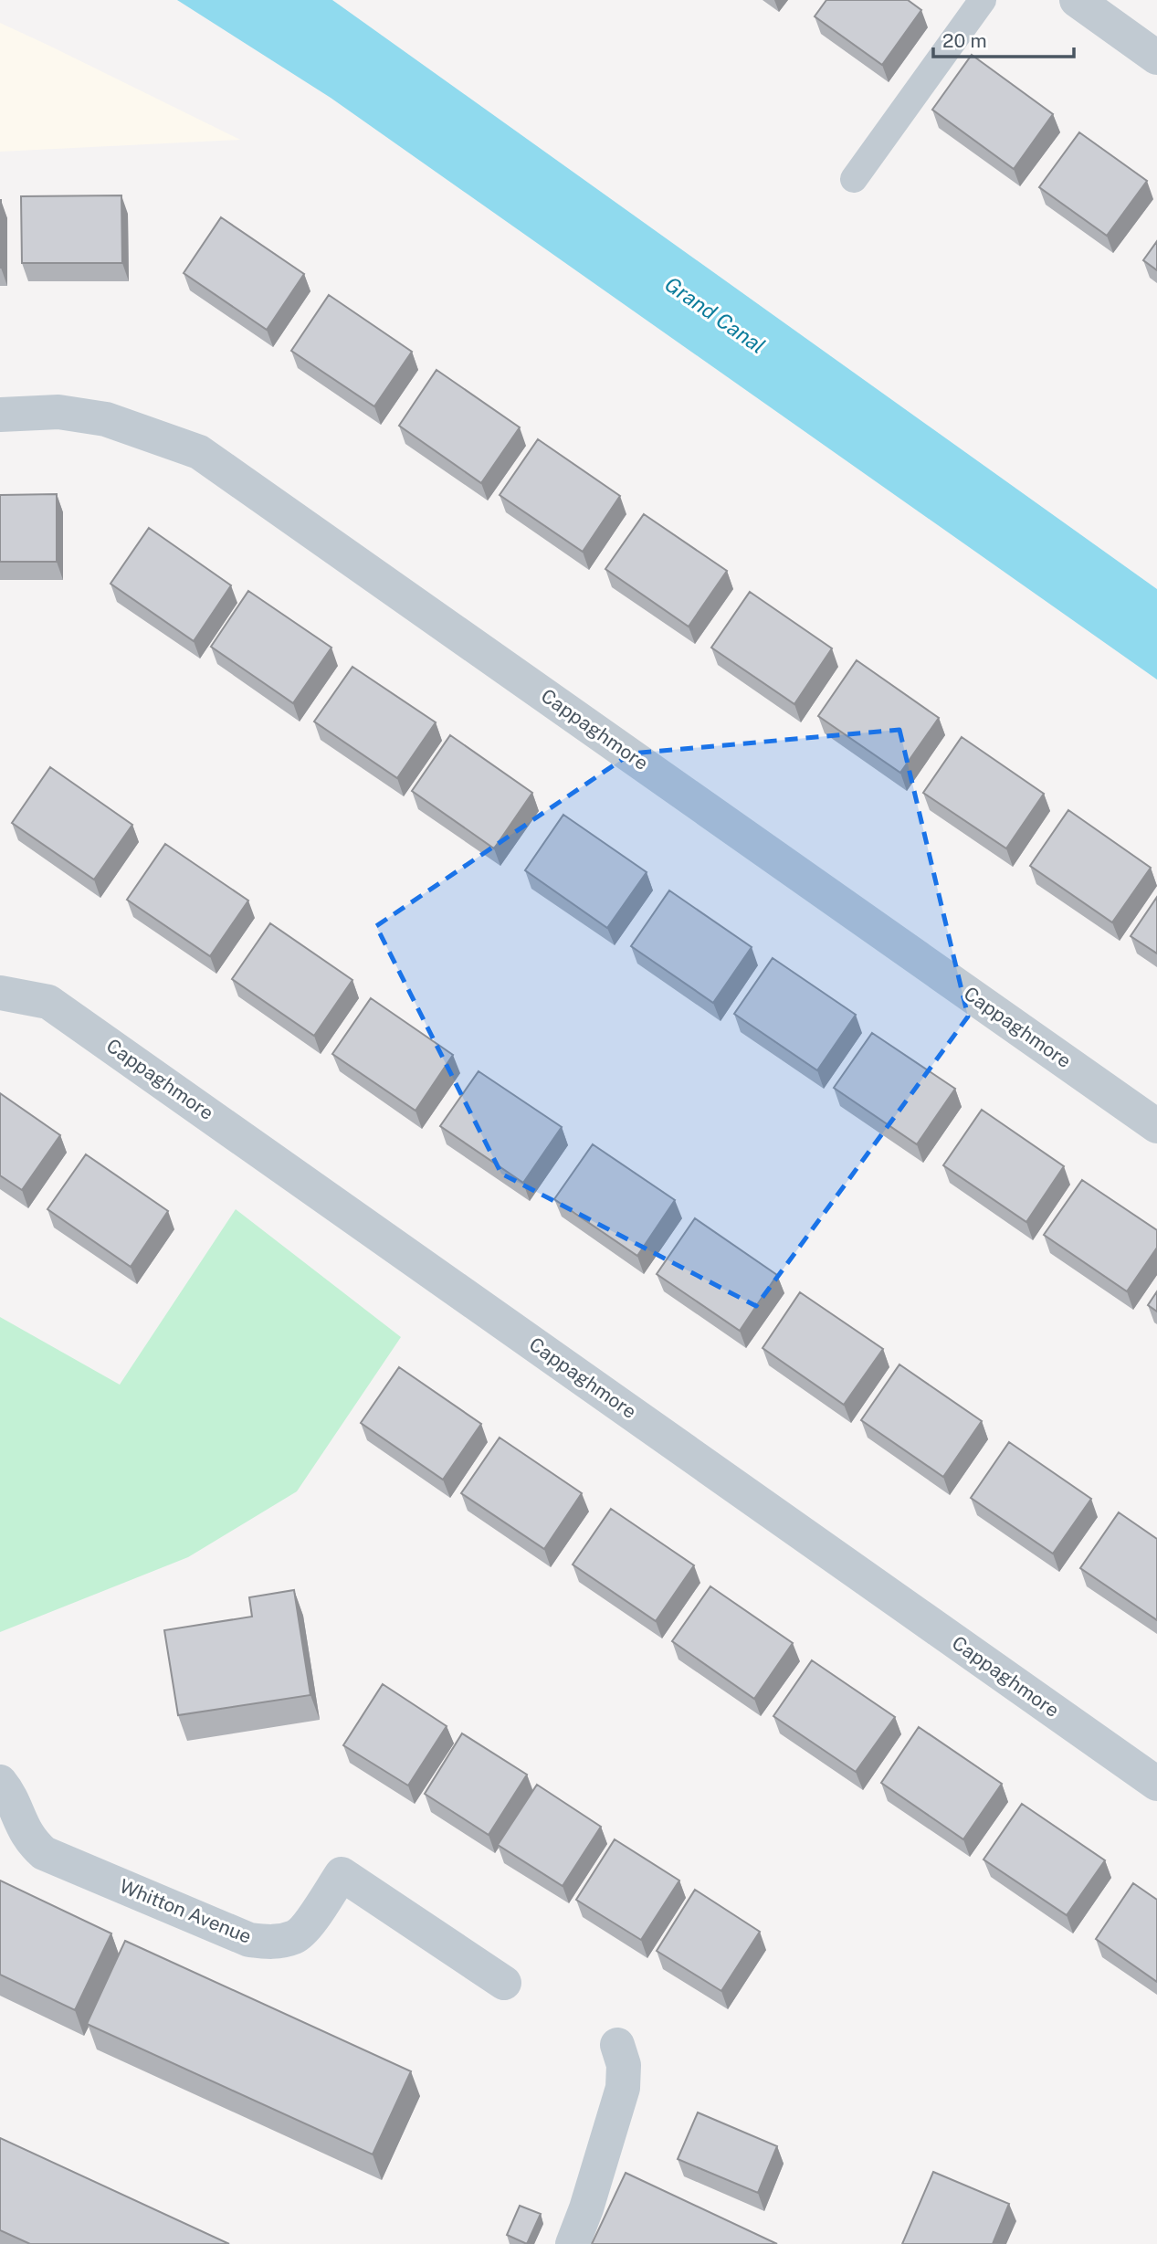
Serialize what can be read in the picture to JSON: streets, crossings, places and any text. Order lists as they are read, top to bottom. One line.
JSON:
{"streets":{"street":["Cappaghmore","Whitton Avenue"]},"water":["Grand Canal"],"scale_bar":"20 m"}
